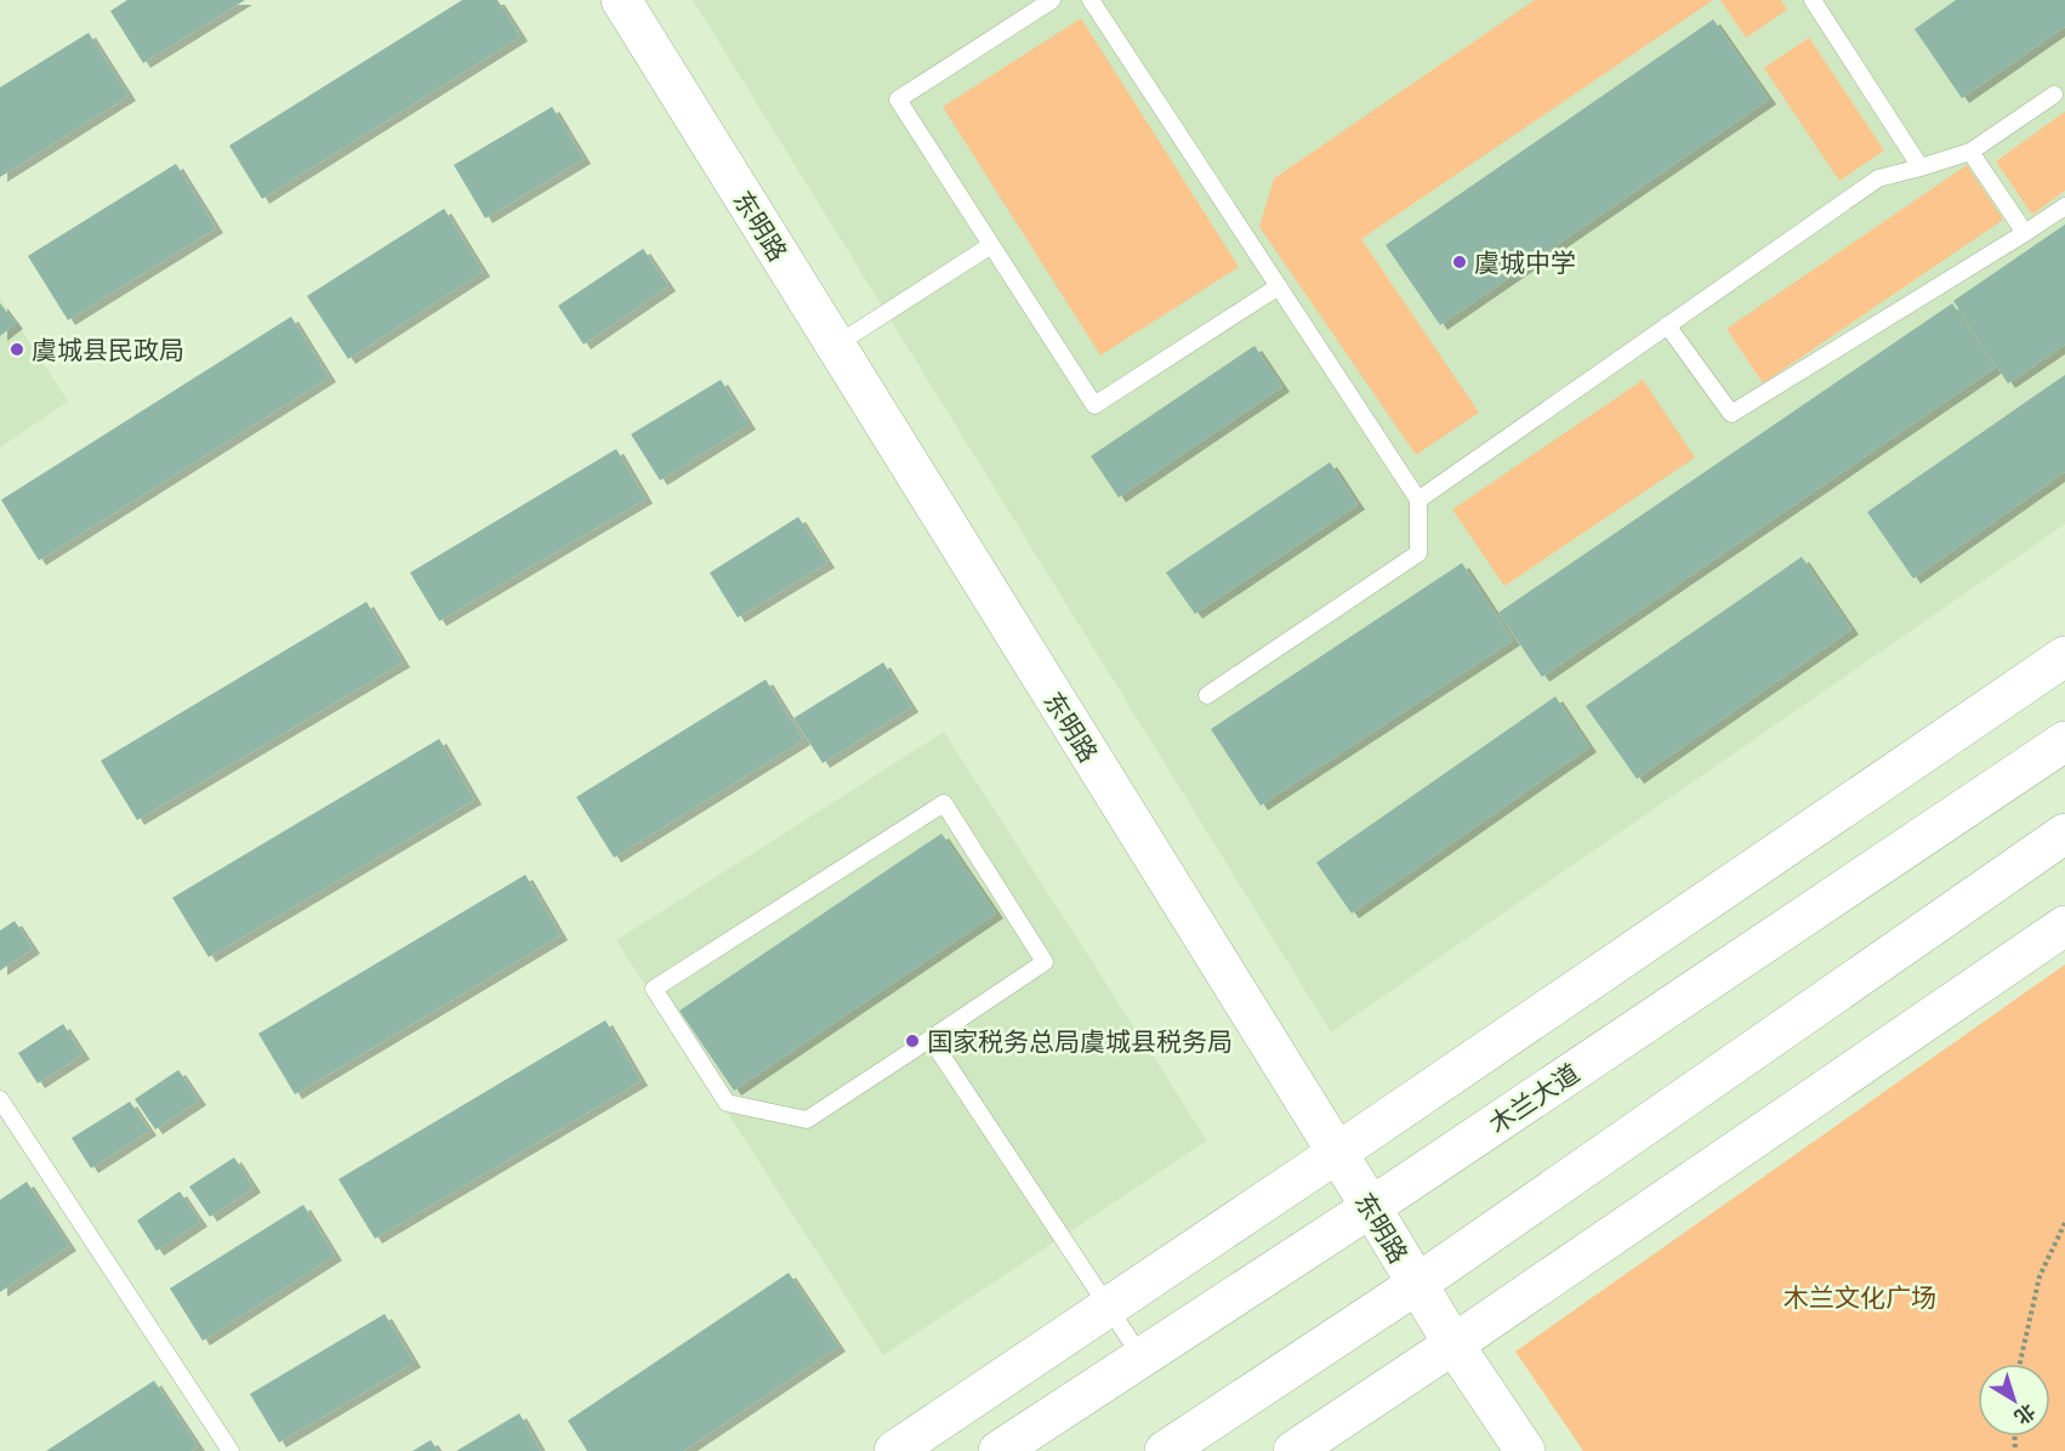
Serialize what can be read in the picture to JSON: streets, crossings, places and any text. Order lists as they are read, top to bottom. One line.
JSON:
{"streets":{"main road":["东明路","木兰大道"]},"crossings":[["东明路","木兰大道"]],"parks":["木兰文化广场"],"places":["虞城中学","虞城县民政局","国家税务总局虞城县税务局"],"north":"bottom right"}
